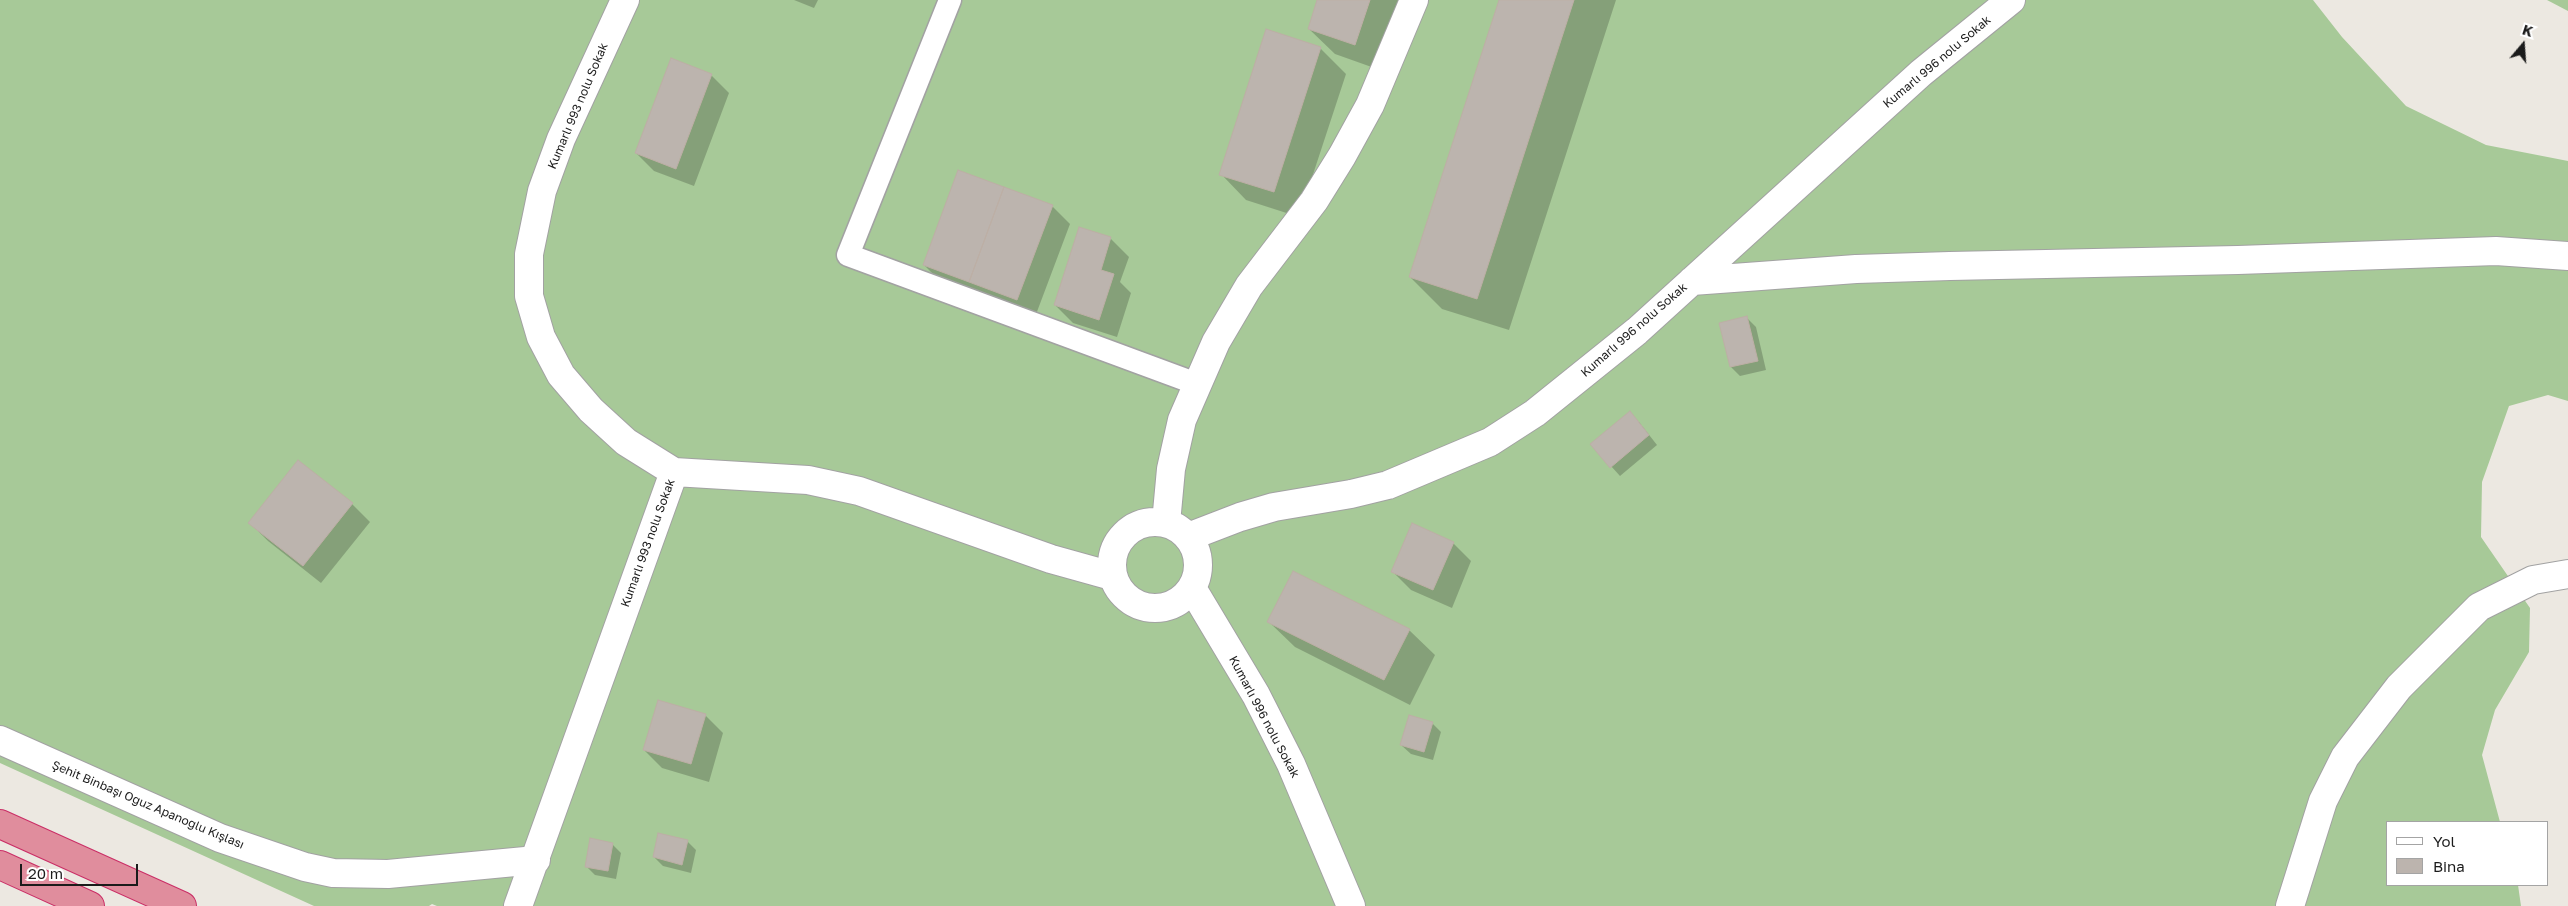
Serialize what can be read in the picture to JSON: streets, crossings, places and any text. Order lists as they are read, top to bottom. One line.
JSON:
{"streets":{"street":["Kumarlı 996 nolu Sokak","Kumarlı 993 nolu Sokak","Şehit Binbaşı Oğuz Apanoğlu Kışlası"]},"crossings":[["Kumarlı 993 nolu Sokak","Şehit Binbaşı Oğuz Apanoğlu Kışlası"]],"legend":["Yol","Bina"],"scale_bar":"20 m","north":"top"}
